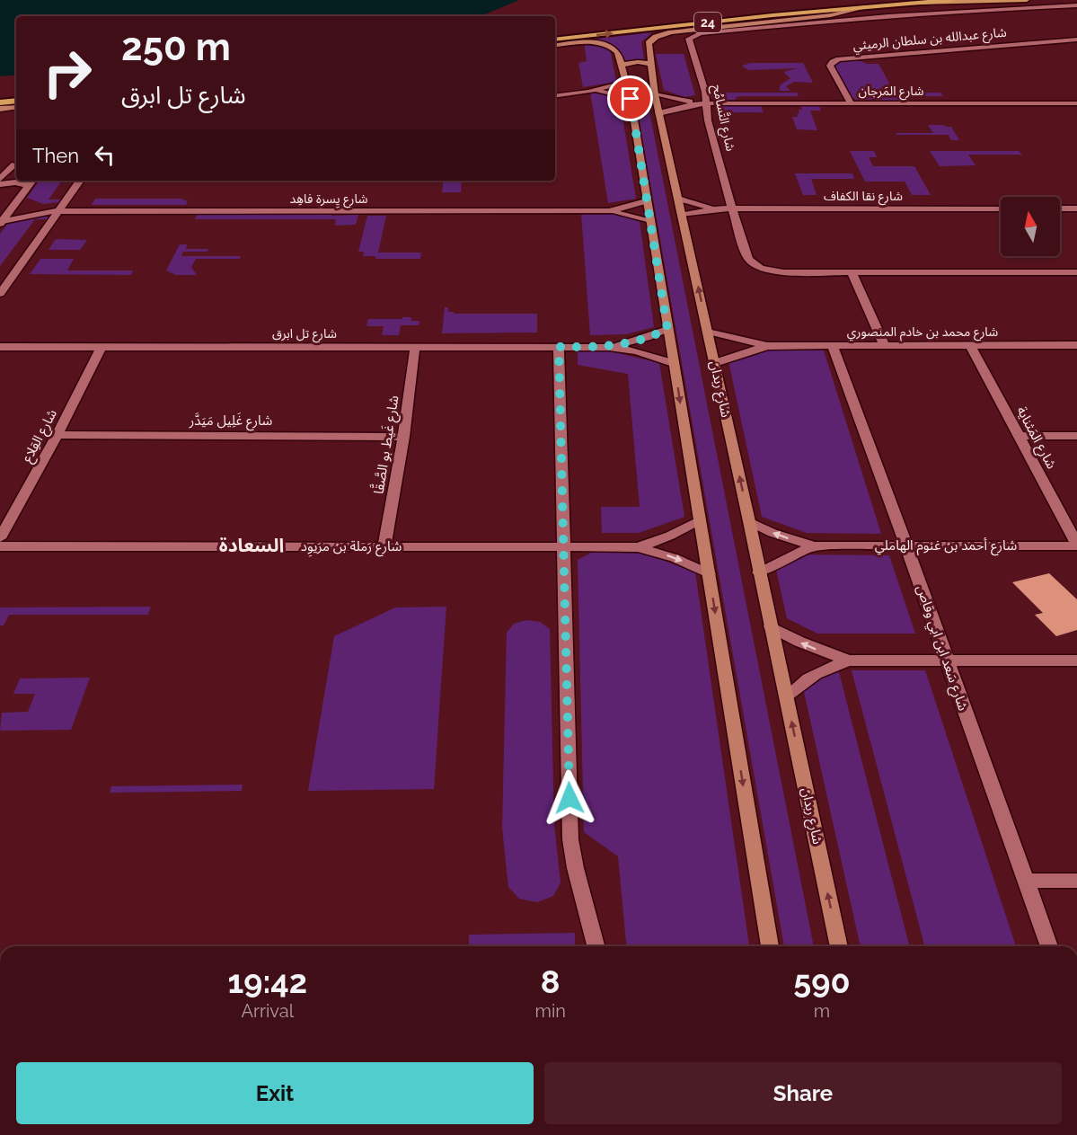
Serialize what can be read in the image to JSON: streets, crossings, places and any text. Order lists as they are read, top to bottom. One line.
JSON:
{"streets":{"highway":["24"],"main road":["شارع ربدان"],"street":["شارع عبدالله بن سلطان الرميثي","شارع المَرجان","شارع التَّسامُح","شارع نقا الكفاف","شارع يِسرة فاهِد","شارع محمد بن خادم المنصوري","شارع تل ابرق","شارع غَلِيل مَيَدَّر","شارع القِلاع","شارع المَثناية","شارع غَيط بو الصَّقَّا","شارع أحمد بن غنوم الهاملي","شارع رَملة بن مرَيوِد","شارع سَعد ابن ابي وقاص"]},"crossings":[["24","شارع ربدان"],["شارع عبدالله بن سلطان الرميثي","شارع المَرجان"],["شارع المَرجان","شارع التَّسامُح"],["شارع المَرجان","شارع ربدان"],["شارع التَّسامُح","شارع نقا الكفاف"],["شارع نقا الكفاف","شارع ربدان"],["شارع محمد بن خادم المنصوري","شارع ربدان"],["شارع محمد بن خادم المنصوري","شارع المَثناية"],["شارع محمد بن خادم المنصوري","شارع سَعد ابن ابي وقاص"],["شارع تل ابرق","شارع القِلاع"],["شارع تل ابرق","شارع غَيط بو الصَّقَّا"],["شارع ربدان","شارع أحمد بن غنوم الهاملي"],["شارع غَلِيل مَيَدَّر","شارع القِلاع"],["شارع غَلِيل مَيَدَّر","شارع غَيط بو الصَّقَّا"],["شارع المَثناية","شارع أحمد بن غنوم الهاملي"],["شارع غَيط بو الصَّقَّا","شارع رَملة بن مرَيوِد"],["شارع أحمد بن غنوم الهاملي","شارع سَعد ابن ابي وقاص"]],"districts":["السعادة"],"north":"top","page":{"turn":["250 m","شارع تل ابرق"],"then":"Then","eta":["19:42","Arrival","8","min","590","m"],"buttons":["Exit","Share"]}}
